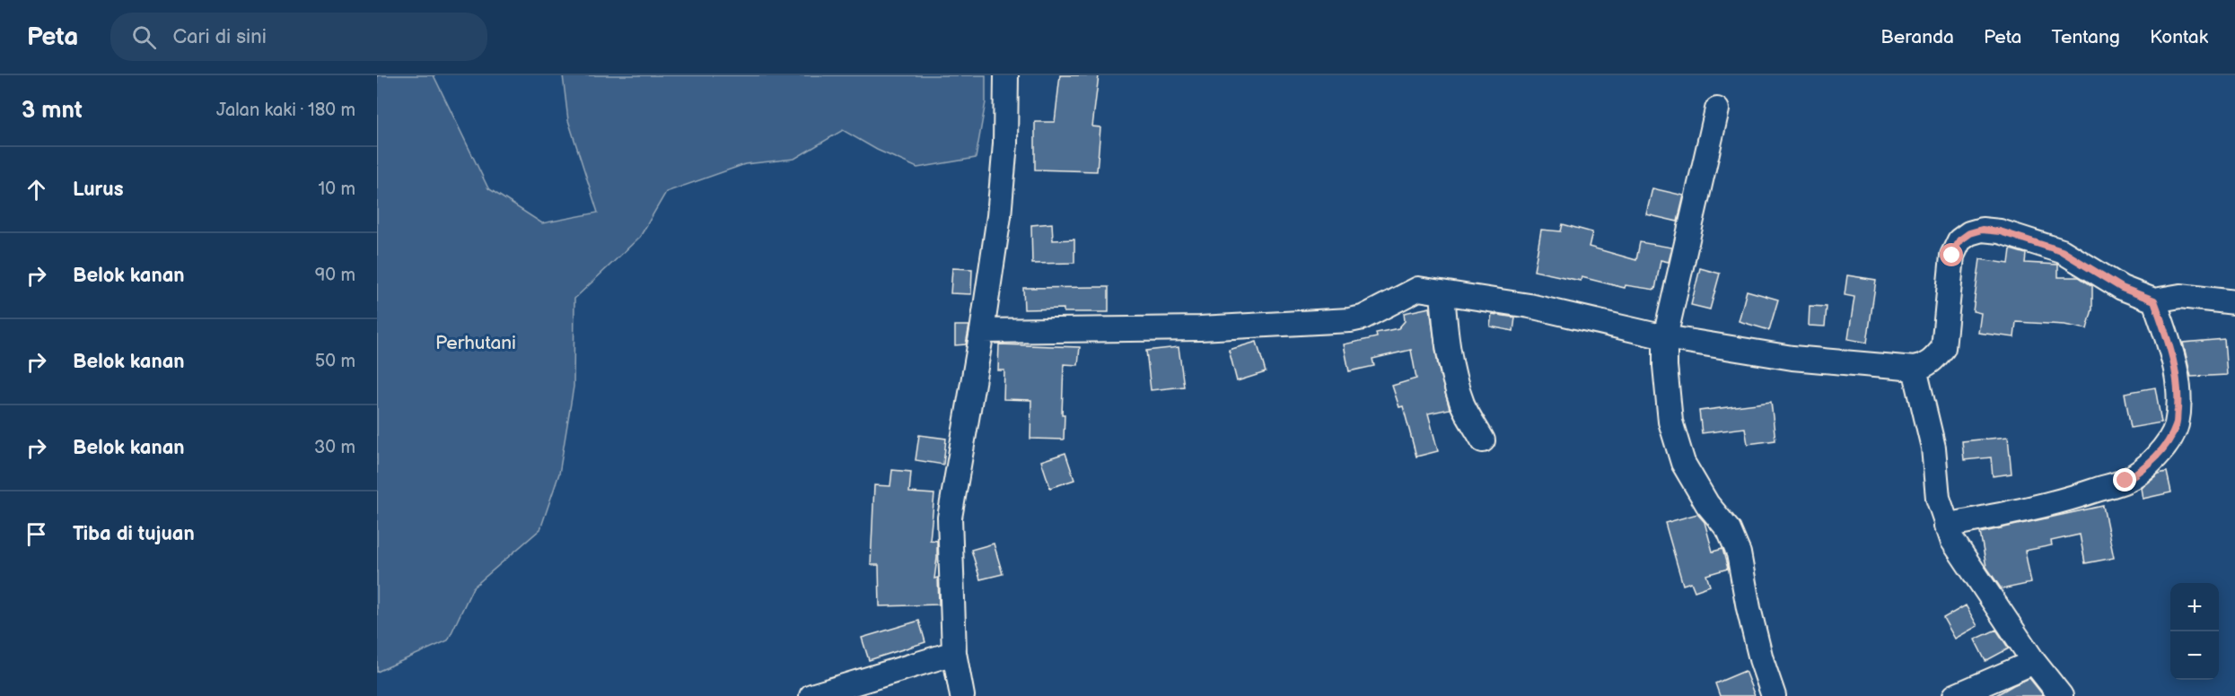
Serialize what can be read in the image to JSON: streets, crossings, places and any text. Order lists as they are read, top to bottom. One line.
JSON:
{"parks":["Perhutani"],"page":{"header":"Peta","search":"Cari di sini","nav":["Beranda","Peta","Tentang","Kontak"],"heading":["3 mnt","Jalan kaki · 180 m"],"list":[["Lurus","10 m"],["Belok kanan","90 m"],["Belok kanan","50 m"],["Belok kanan","30 m"],"Tiba di tujuan"],"map_buttons":["+","−"]}}
